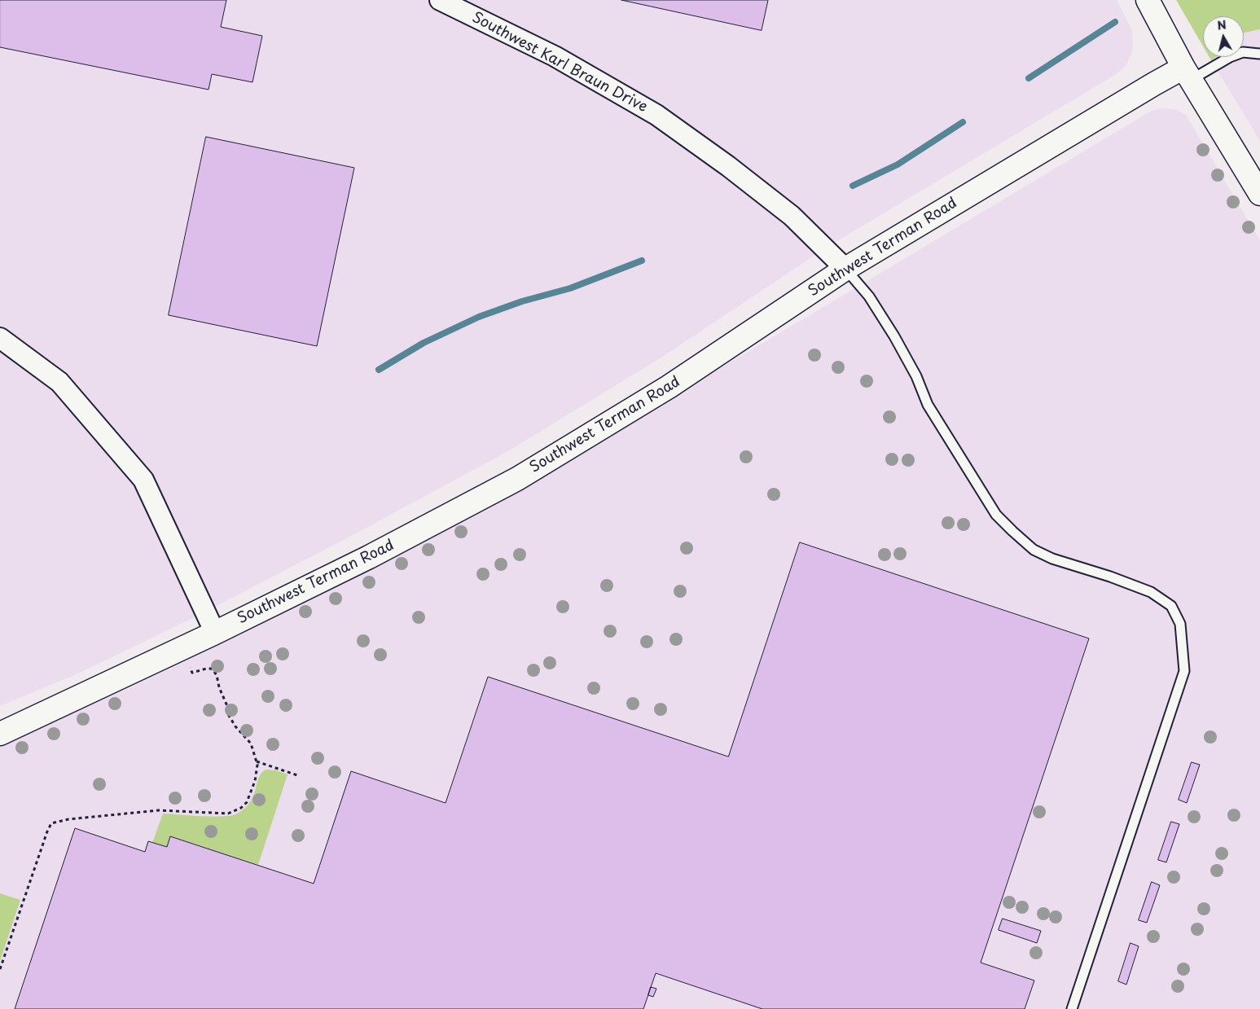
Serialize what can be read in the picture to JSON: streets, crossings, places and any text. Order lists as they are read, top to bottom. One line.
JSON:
{"streets":{"street":["Southwest Karl Braun Drive","Southwest Terman Road"]},"crossings":[["Southwest Karl Braun Drive","Southwest Terman Road"]],"north":"top"}
